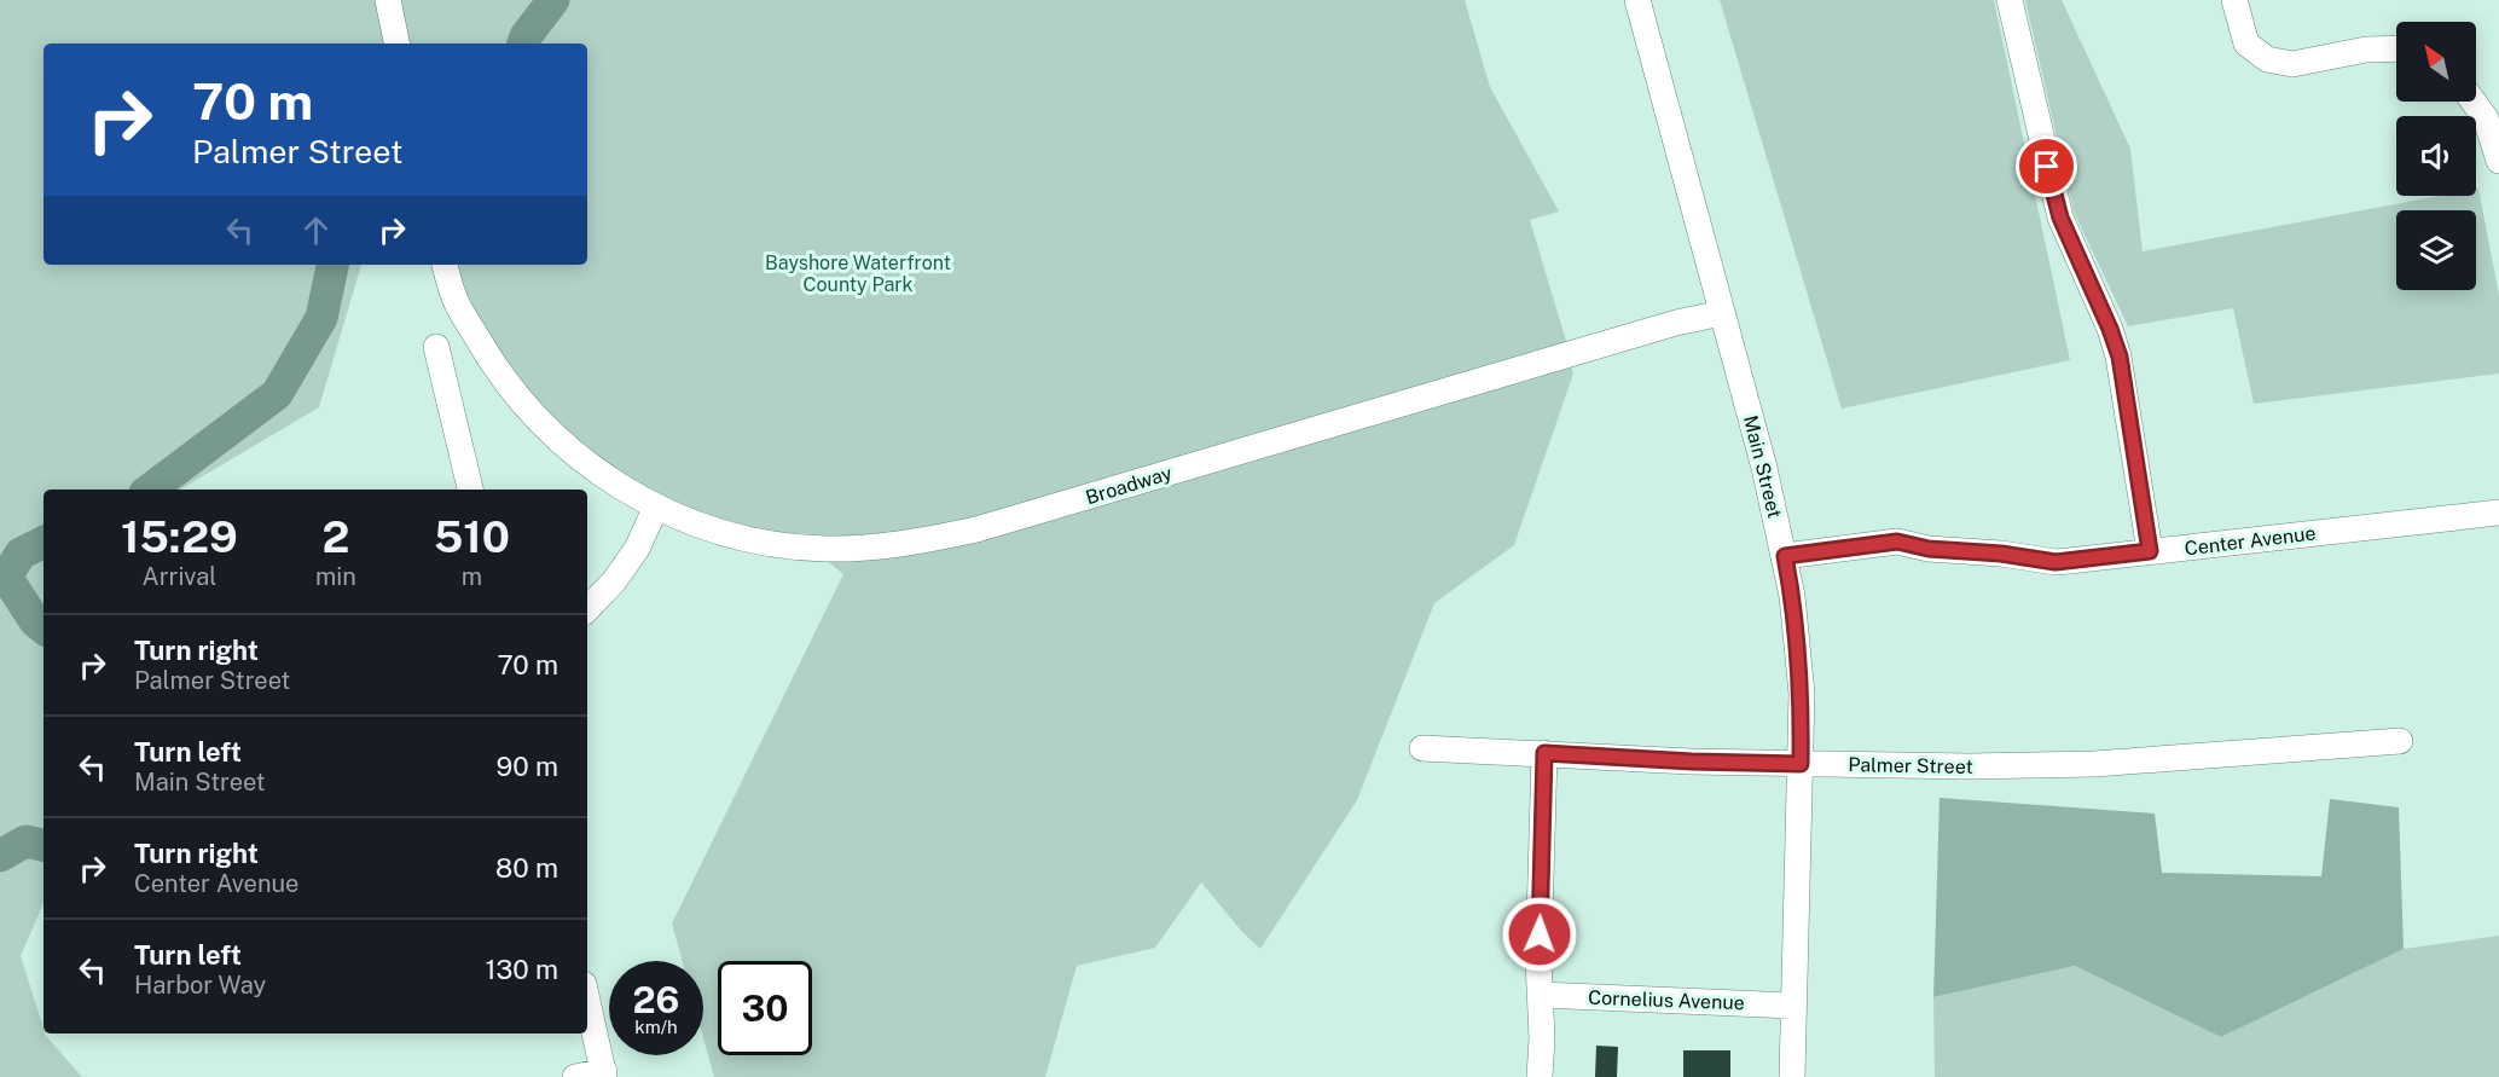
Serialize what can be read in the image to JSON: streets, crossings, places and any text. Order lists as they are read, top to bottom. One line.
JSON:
{"streets":{"street":["Main Street","Broadway","Center Avenue","Palmer Street","Cornelius Avenue"]},"crossings":[["Main Street","Broadway"],["Main Street","Center Avenue"],["Main Street","Palmer Street"],["Main Street","Cornelius Avenue"]],"parks":["Bayshore Waterfront County Park"],"north":"top left","page":{"turn":["70 m","Palmer Street"],"eta":["15:29","Arrival","2","min","510","m"],"list":[{"name":"Turn right","note":"Palmer Street","value":"70 m"},{"name":"Turn left","note":"Main Street","value":"90 m"},{"name":"Turn right","note":"Center Avenue","value":"80 m"},{"name":"Turn left","note":"Harbor Way","value":"130 m"}],"speed":"26 km/h","limit":"30"}}
